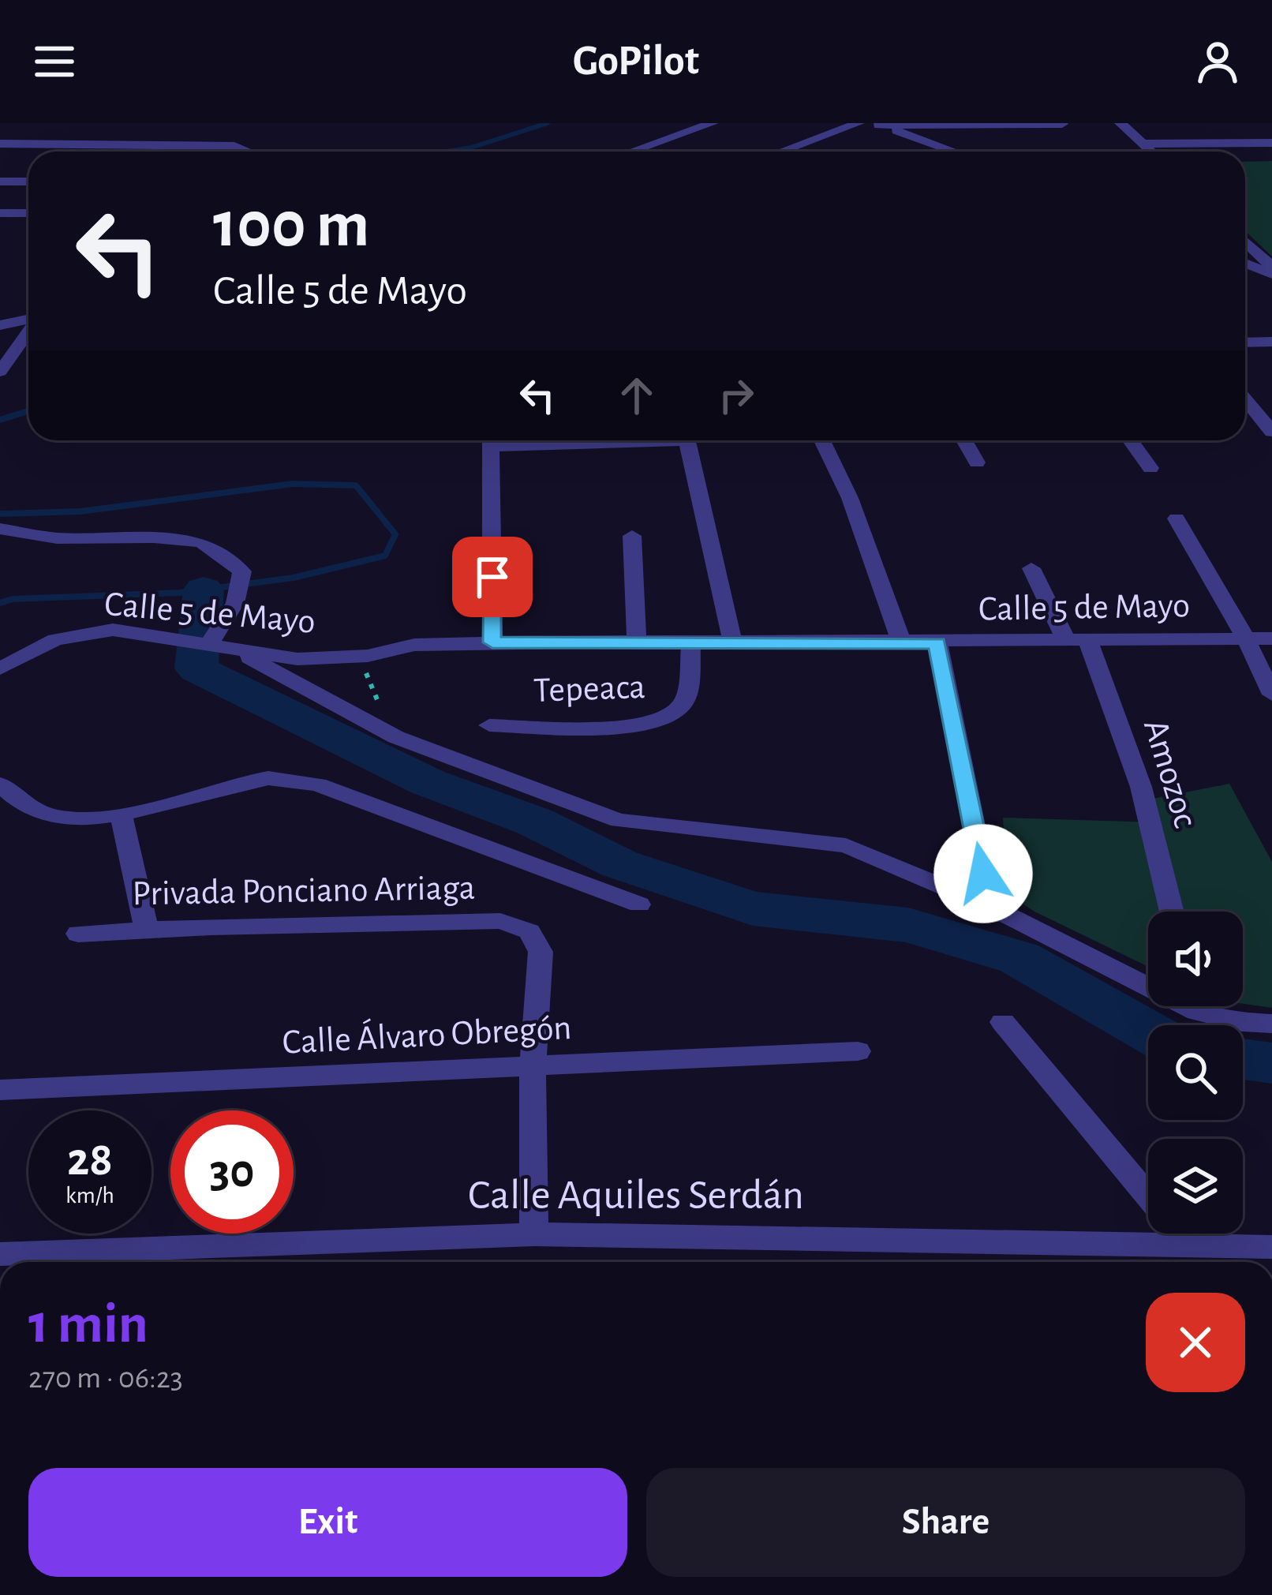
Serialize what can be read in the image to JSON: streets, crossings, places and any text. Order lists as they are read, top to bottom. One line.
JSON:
{"streets":{"street":["Calle 5 de Mayo","Tepeaca","Amozoc","Privada Ponciano Arriaga","Calle Álvaro Obregón","Calle Aquiles Serdán"]},"crossings":[["Calle 5 de Mayo","Tepeaca"],["Calle 5 de Mayo","Amozoc"],["Privada Ponciano Arriaga","Calle Álvaro Obregón"]],"page":{"header":"GoPilot","turn":["100 m","Calle 5 de Mayo"],"speed":"28 km/h","limit":"30","heading":["1 min","270 m · 06:23"],"buttons":["Exit","Share"]}}
